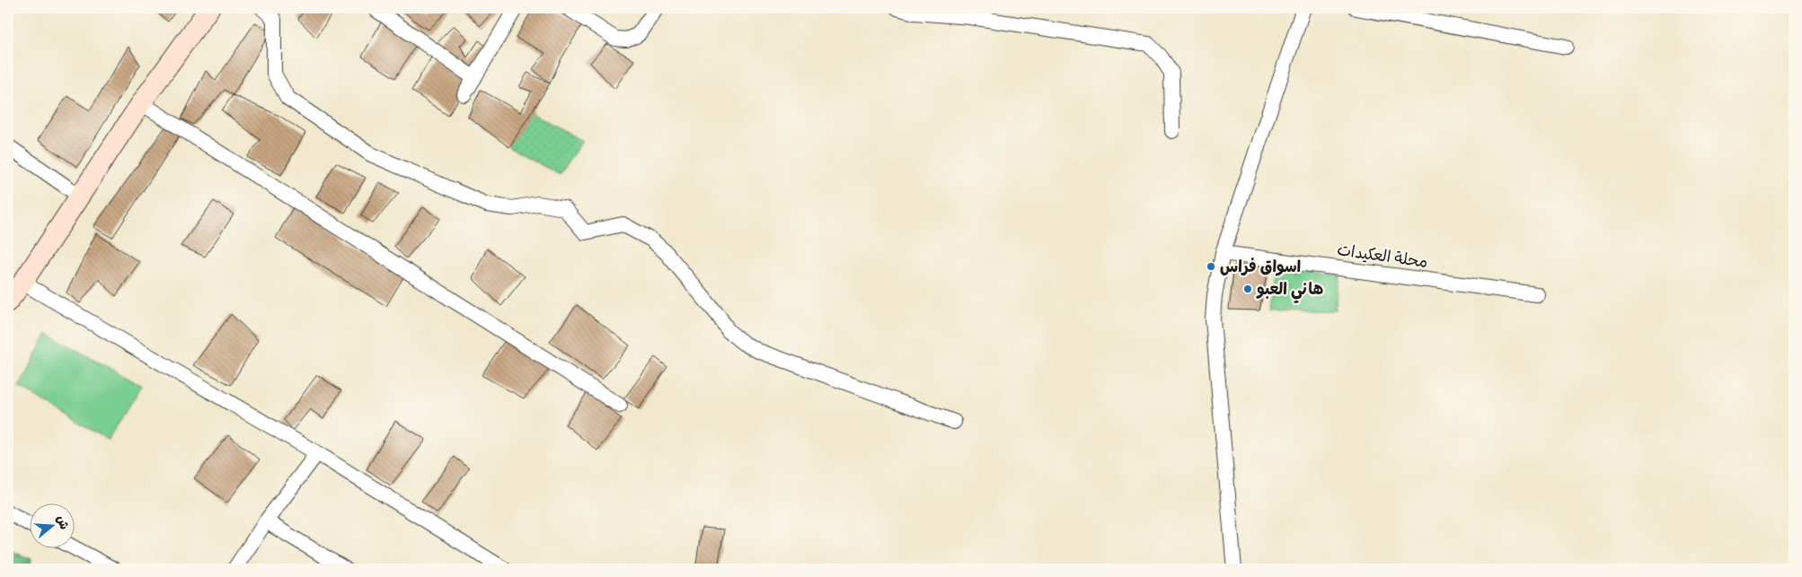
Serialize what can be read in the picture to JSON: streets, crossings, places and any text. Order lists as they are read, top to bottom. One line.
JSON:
{"streets":{"street":["محلة العكيدات"]},"places":["اسواق فراس","هاني العبو"],"north":"right"}
